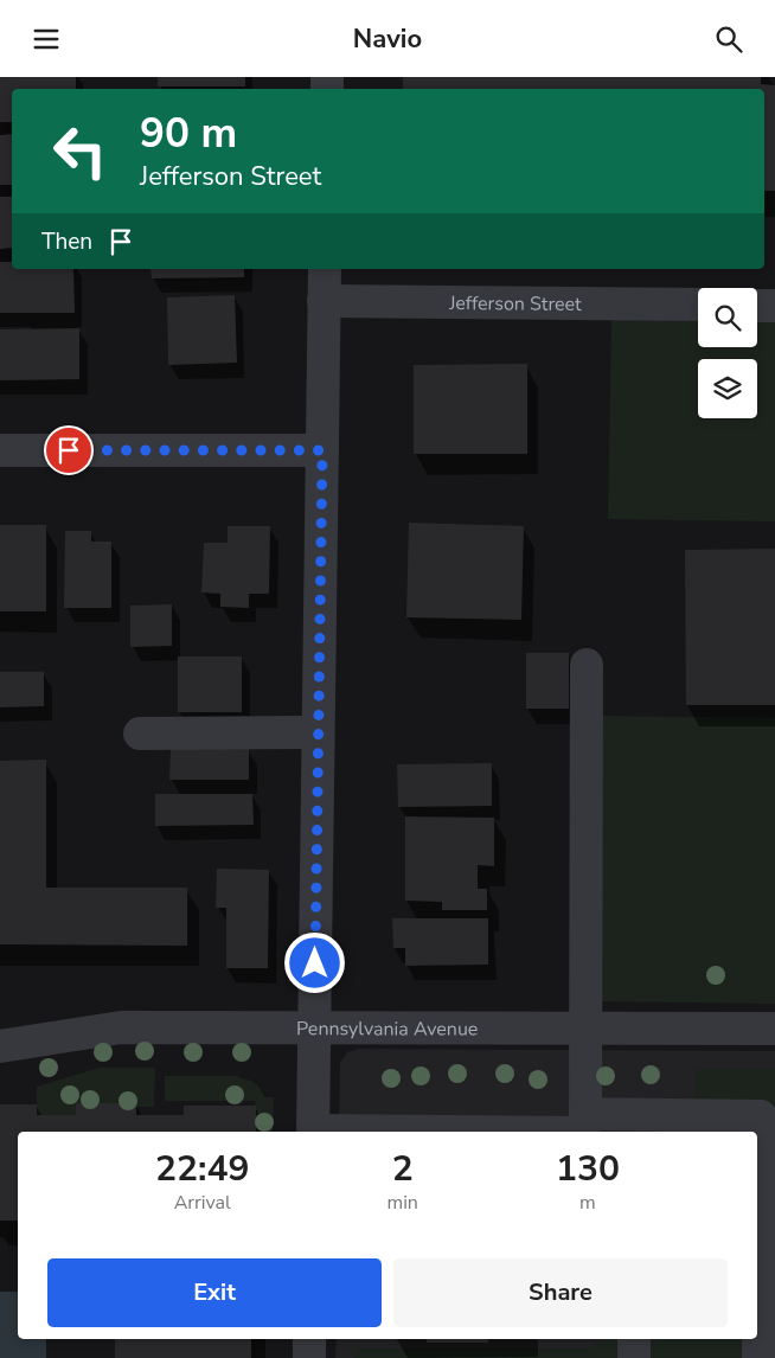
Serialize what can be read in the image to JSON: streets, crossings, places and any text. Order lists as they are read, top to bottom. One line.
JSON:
{"streets":{"street":["Jefferson Street","Pennsylvania Avenue"]},"page":{"header":"Navio","turn":["90 m","Jefferson Street"],"then":"Then","eta":["22:49","Arrival","2","min","130","m"],"buttons":["Exit","Share"]}}
